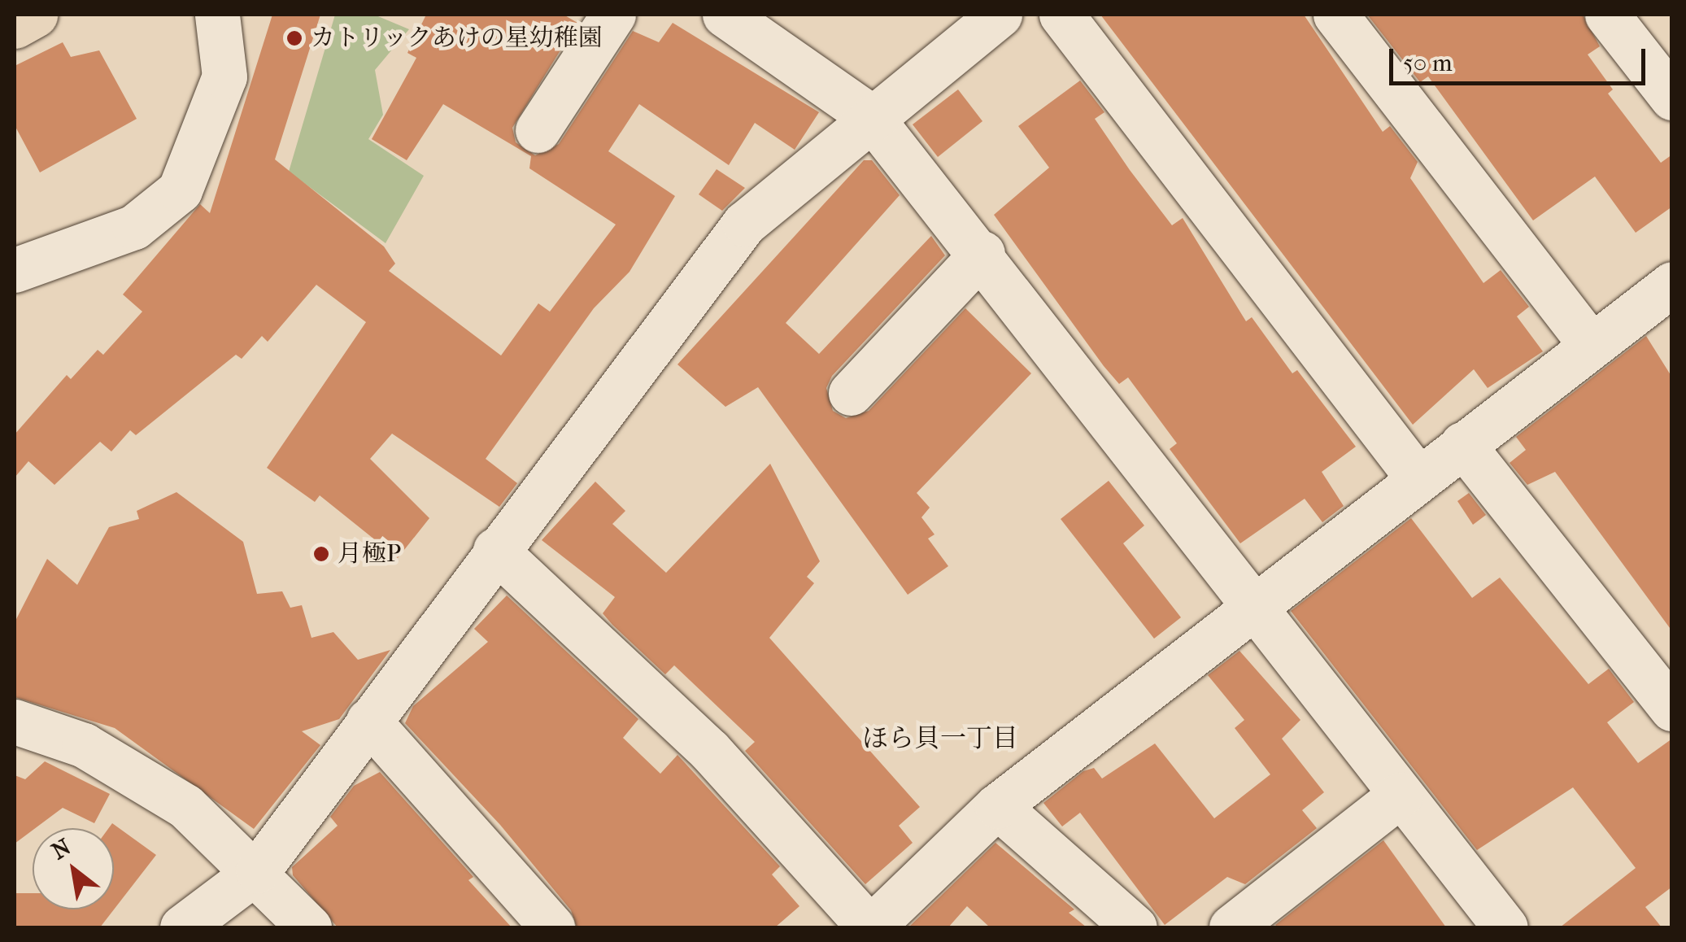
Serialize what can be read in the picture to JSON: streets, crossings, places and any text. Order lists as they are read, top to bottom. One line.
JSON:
{"districts":["ほら貝一丁目"],"places":["カトリックあけの星幼稚園","月極P"],"scale_bar":"50 m","north":"top left"}
